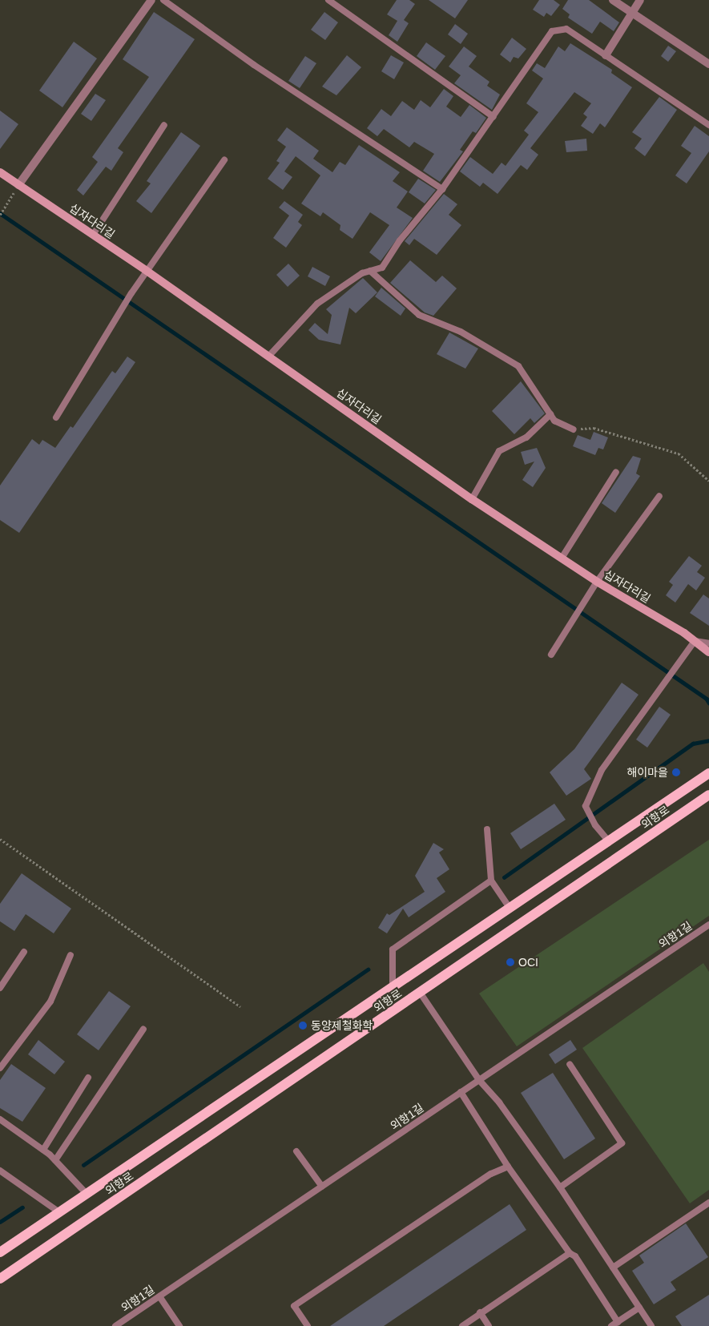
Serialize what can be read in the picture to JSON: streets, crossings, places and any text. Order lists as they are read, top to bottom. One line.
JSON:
{"streets":{"main road":["외항로"],"street":["십자다리길"],"lane":["외항1길"]},"places":["해이마을","OCI","동양제철화학"]}
